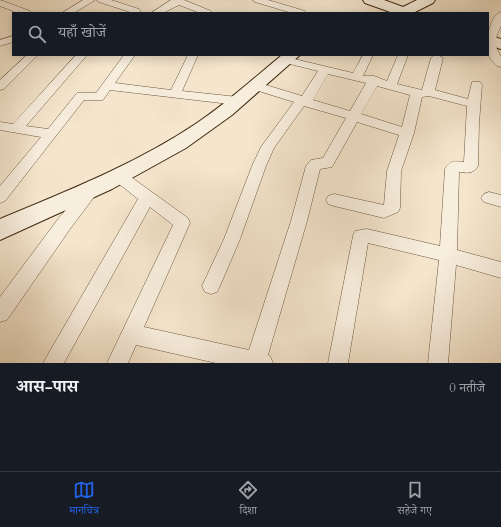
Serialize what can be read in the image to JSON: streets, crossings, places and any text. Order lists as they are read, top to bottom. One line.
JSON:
{"page":{"search":"यहाँ खोजें","heading":["आस-पास","0 नतीजे"],"nav":["मानचित्र","दिशा","सहेजे गए"]}}
